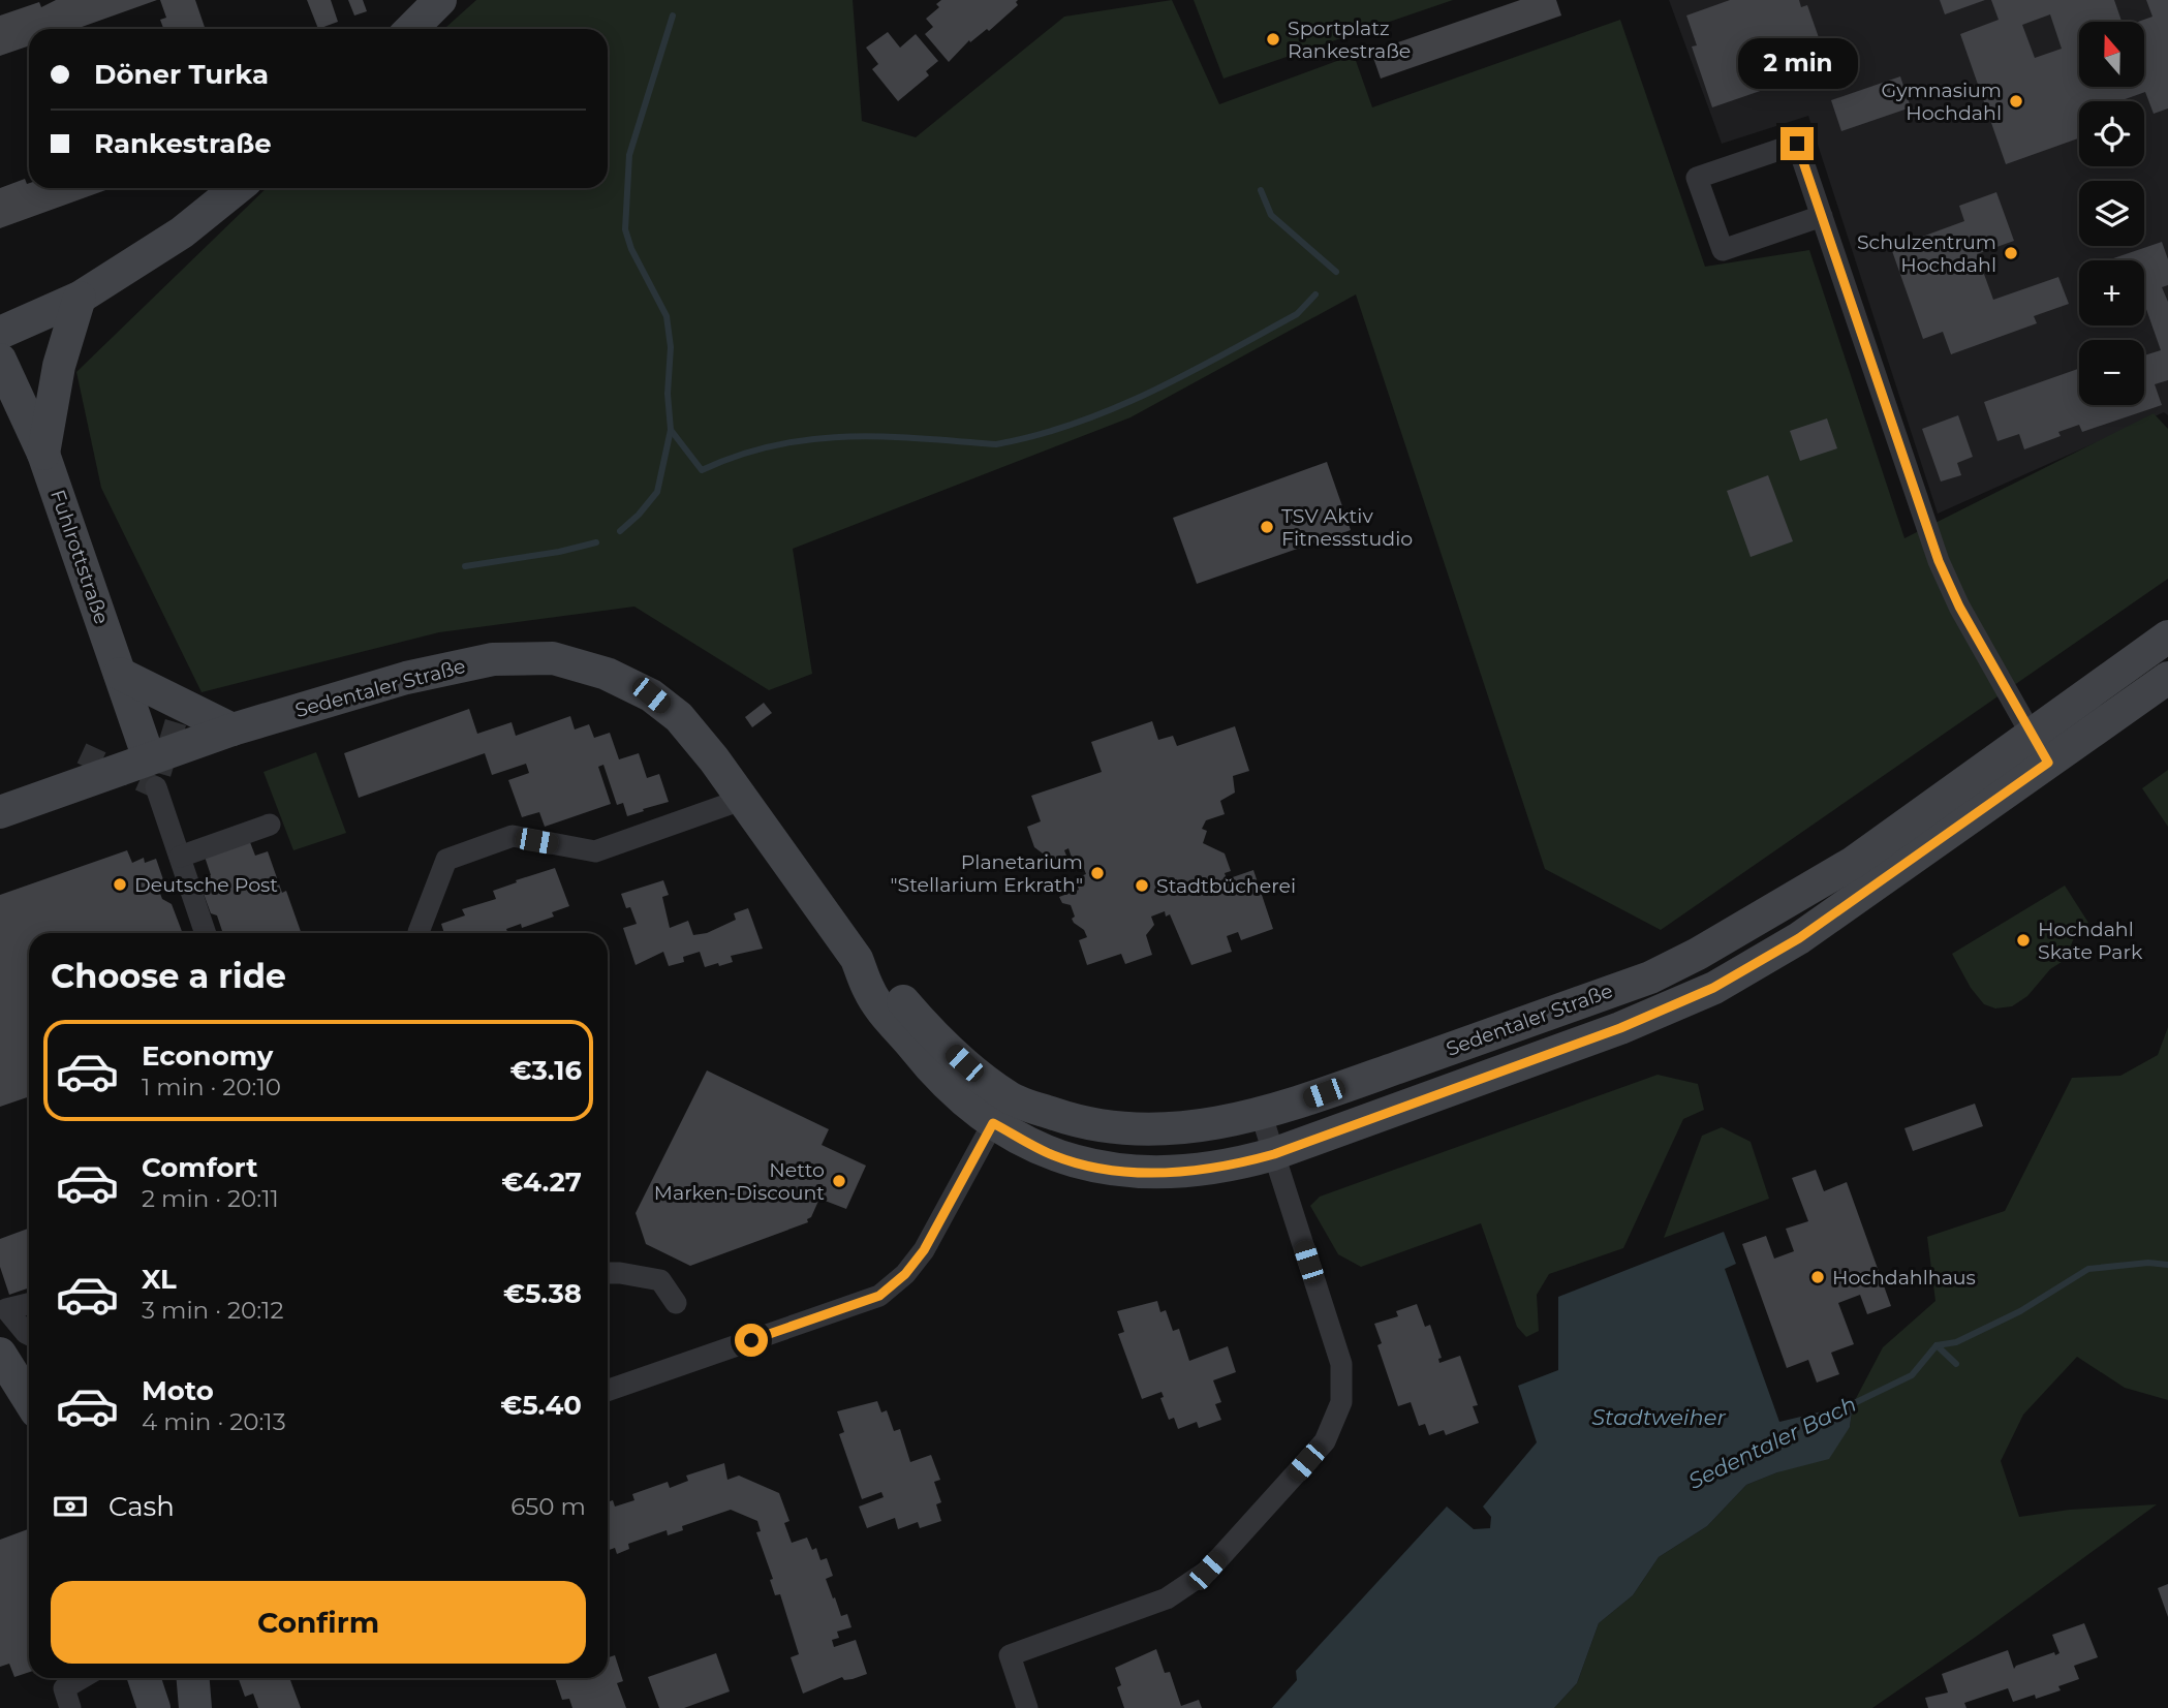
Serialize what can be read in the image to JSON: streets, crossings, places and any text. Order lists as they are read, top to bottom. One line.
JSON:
{"streets":{"street":["Fuhlrottstraße","Sedentaler Straße"]},"crossings":[["Fuhlrottstraße","Sedentaler Straße"]],"water":["Stadtweiher","Sedentaler Bach"],"places":["Sportplatz Rankestraße","Gymnasium Hochdahl","Schulzentrum Hochdahl","TSV Aktiv Fitnessstudio","Planetarium \"Stellarium Erkrath\"","Deutsche Post","Stadtbücherei","Hochdahl Skate Park","Netto Marken-Discount","Hochdahlhaus"],"north":"top","page":{"map_buttons":["+","−"],"banner":["Döner Turka","Rankestraße"],"bubble":"2 min","heading":"Choose a ride","list":[{"name":"Economy","note":"1 min · 20:10","value":"€3.16"},{"name":"Comfort","note":"2 min · 20:11","value":"€4.27"},{"name":"XL","note":"3 min · 20:12","value":"€5.38"},{"name":"Moto","note":"4 min · 20:13","value":"€5.40"}],"pay":["Cash","650 m"],"buttons":"Confirm"}}
